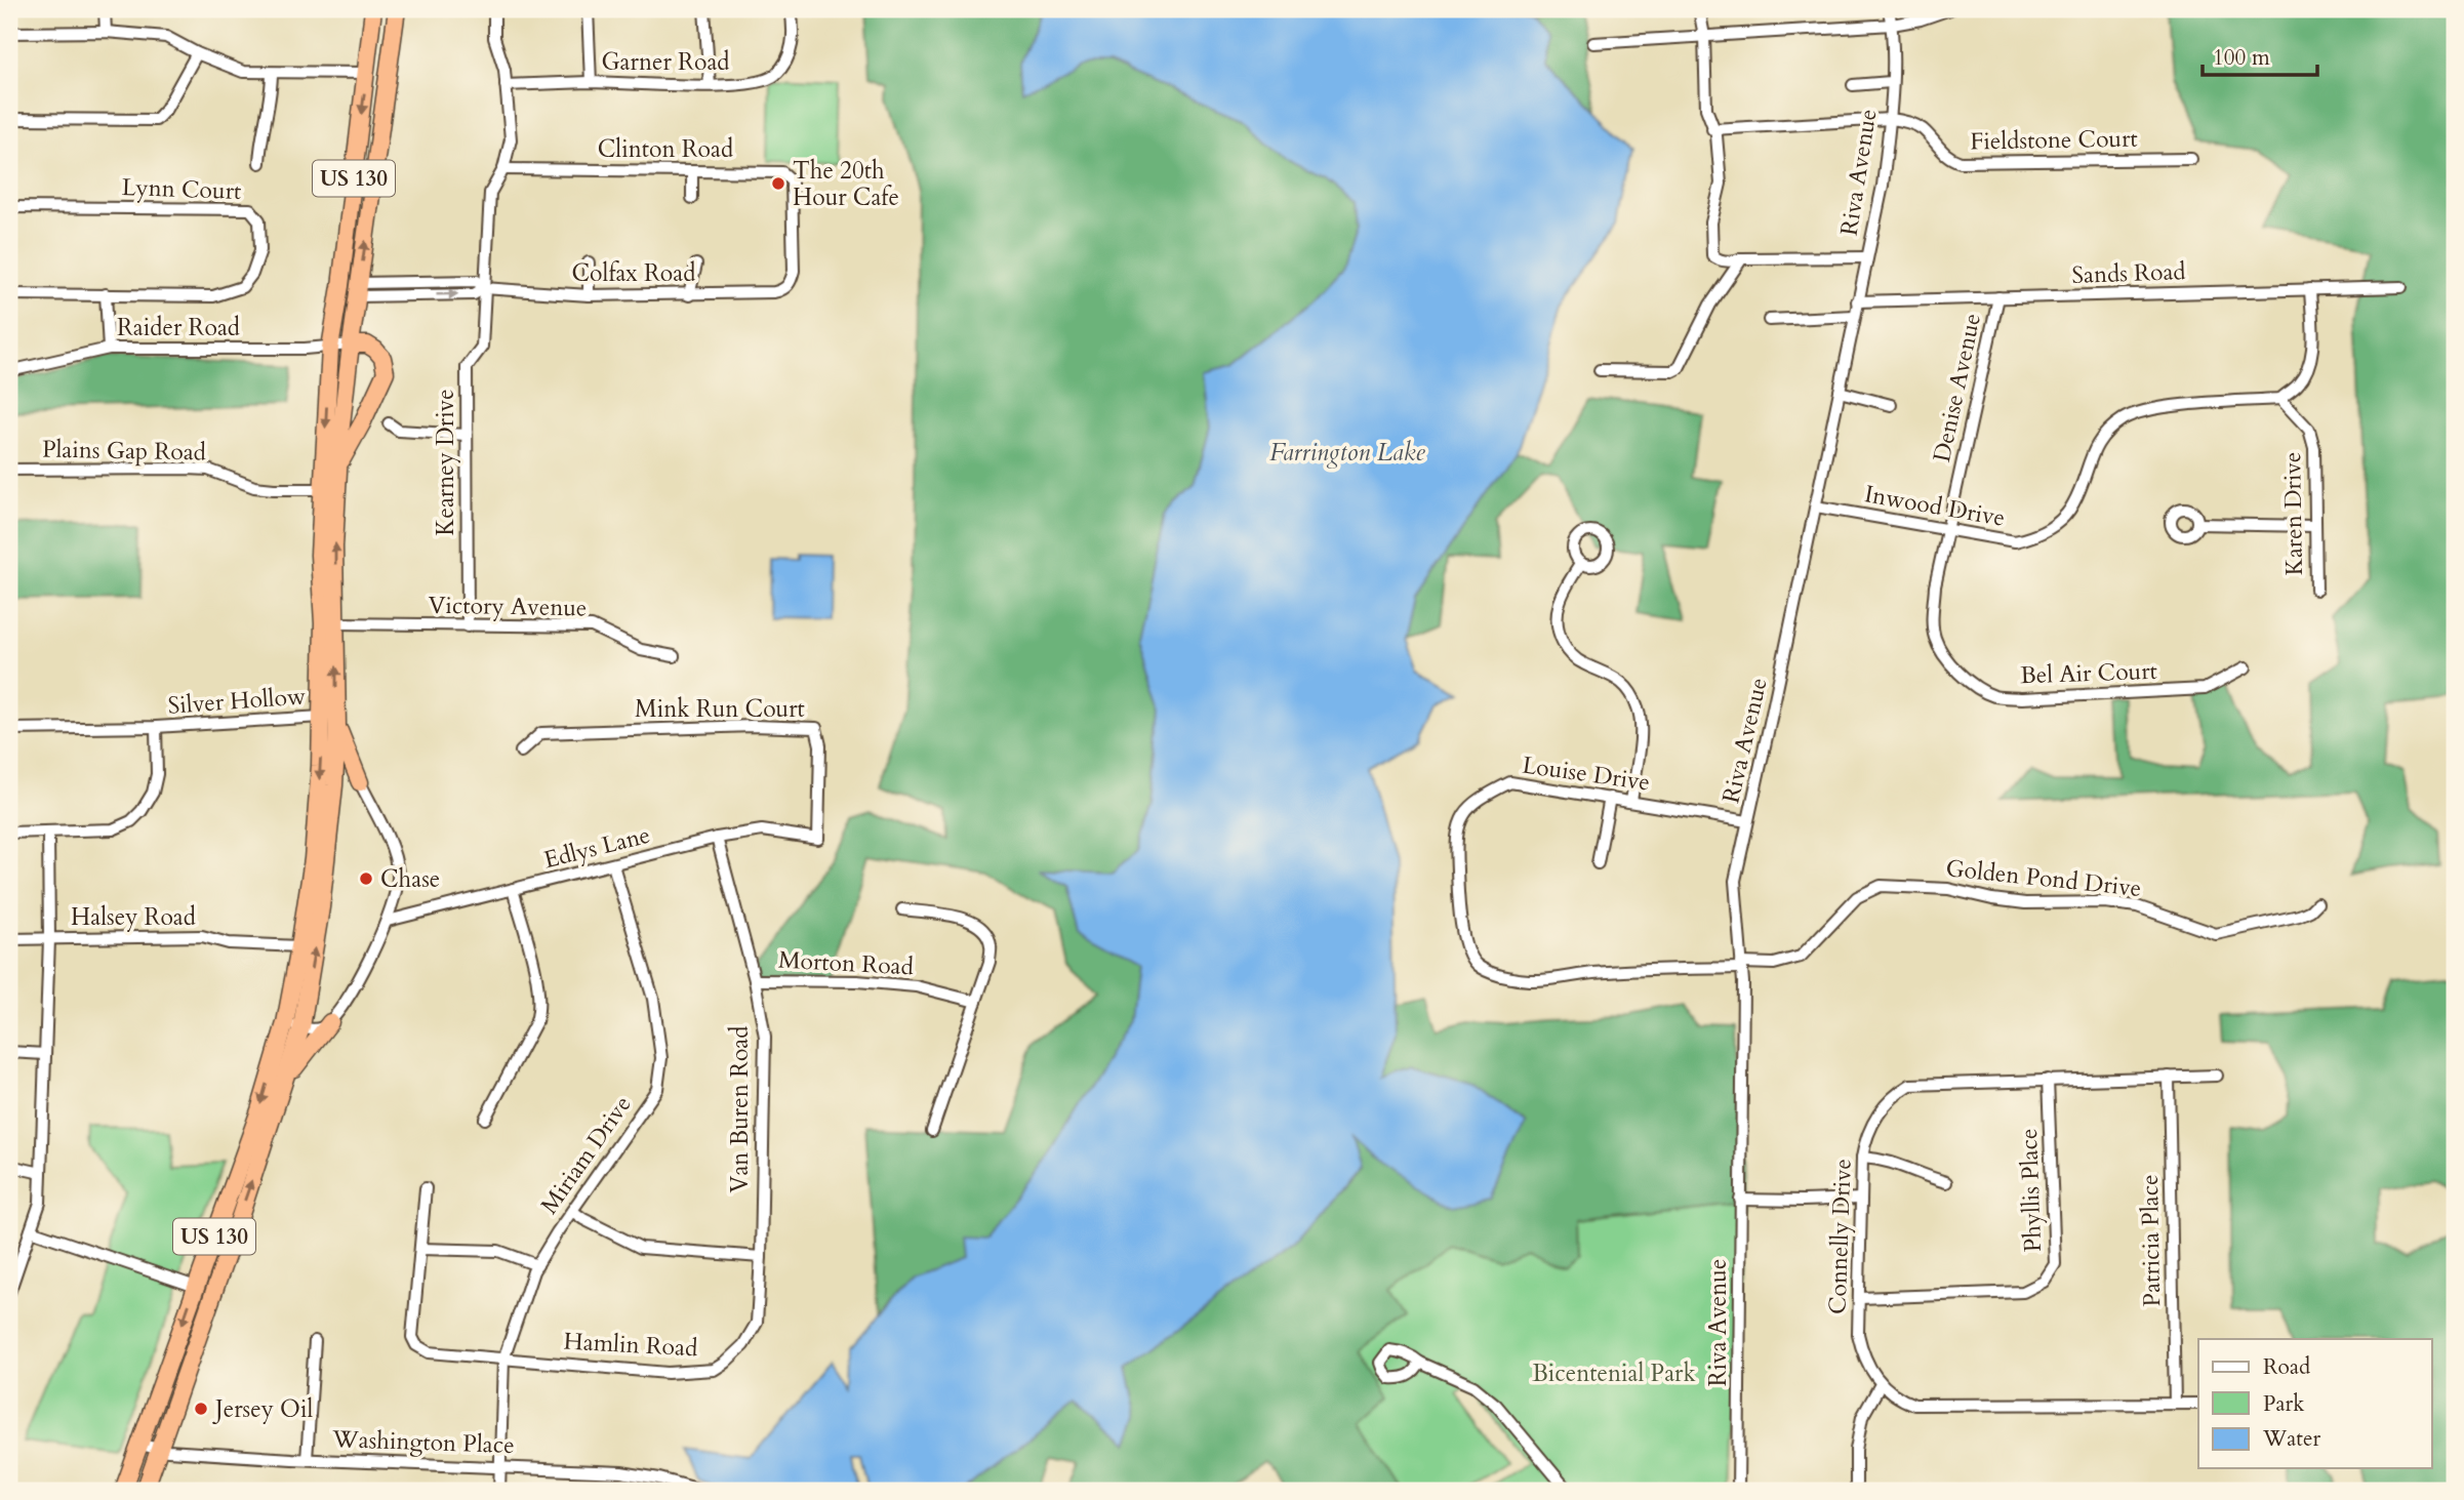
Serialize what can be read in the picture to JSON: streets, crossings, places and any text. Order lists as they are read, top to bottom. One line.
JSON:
{"streets":{"highway":["US 130"],"street":["Garner Road","Fieldstone Court","Clinton Road","Riva Avenue","Lynn Court","Colfax Road","Sands Road","Raider Road","Denise Avenue","Plains Gap Road","Kearney Drive","Inwood Drive","Karen Drive","Victory Avenue","Bel Air Court","Silver Hollow","Mink Run Court","Louise Drive","Edlys Lane","Golden Pond Drive","Halsey Road","Morton Road","Van Buren Road","Miriam Drive","Phyllis Place","Connelly Drive","Patricia Place","Hamlin Road","Washington Place"]},"crossings":[["Garner Road","Kearney Drive"],["Fieldstone Court","Riva Avenue"],["Clinton Road","Colfax Road"],["Clinton Road","Kearney Drive"],["Riva Avenue","Sands Road"],["Riva Avenue","Inwood Drive"],["Riva Avenue","Louise Drive"],["Riva Avenue","Golden Pond Drive"],["US 130","Colfax Road"],["US 130","Raider Road"],["US 130","Plains Gap Road"],["US 130","Victory Avenue"],["US 130","Silver Hollow"],["US 130","Halsey Road"],["US 130","Washington Place"],["Colfax Road","Kearney Drive"],["Sands Road","Denise Avenue"],["Denise Avenue","Inwood Drive"],["Denise Avenue","Bel Air Court"],["Kearney Drive","Victory Avenue"],["Inwood Drive","Karen Drive"],["Inwood Drive","Bel Air Court"],["Mink Run Court","Edlys Lane"],["Louise Drive","Golden Pond Drive"],["Edlys Lane","Van Buren Road"],["Edlys Lane","Miriam Drive"],["Morton Road","Van Buren Road"],["Van Buren Road","Hamlin Road"],["Miriam Drive","Hamlin Road"],["Miriam Drive","Washington Place"],["Phyllis Place","Connelly Drive"],["Connelly Drive","Patricia Place"]],"water":["Farrington Lake"],"parks":["Bicentenial Park"],"places":["The 20th Hour Cafe","Chase","Jersey Oil"],"legend":["Road","Park","Water"],"scale_bar":"100 m"}
